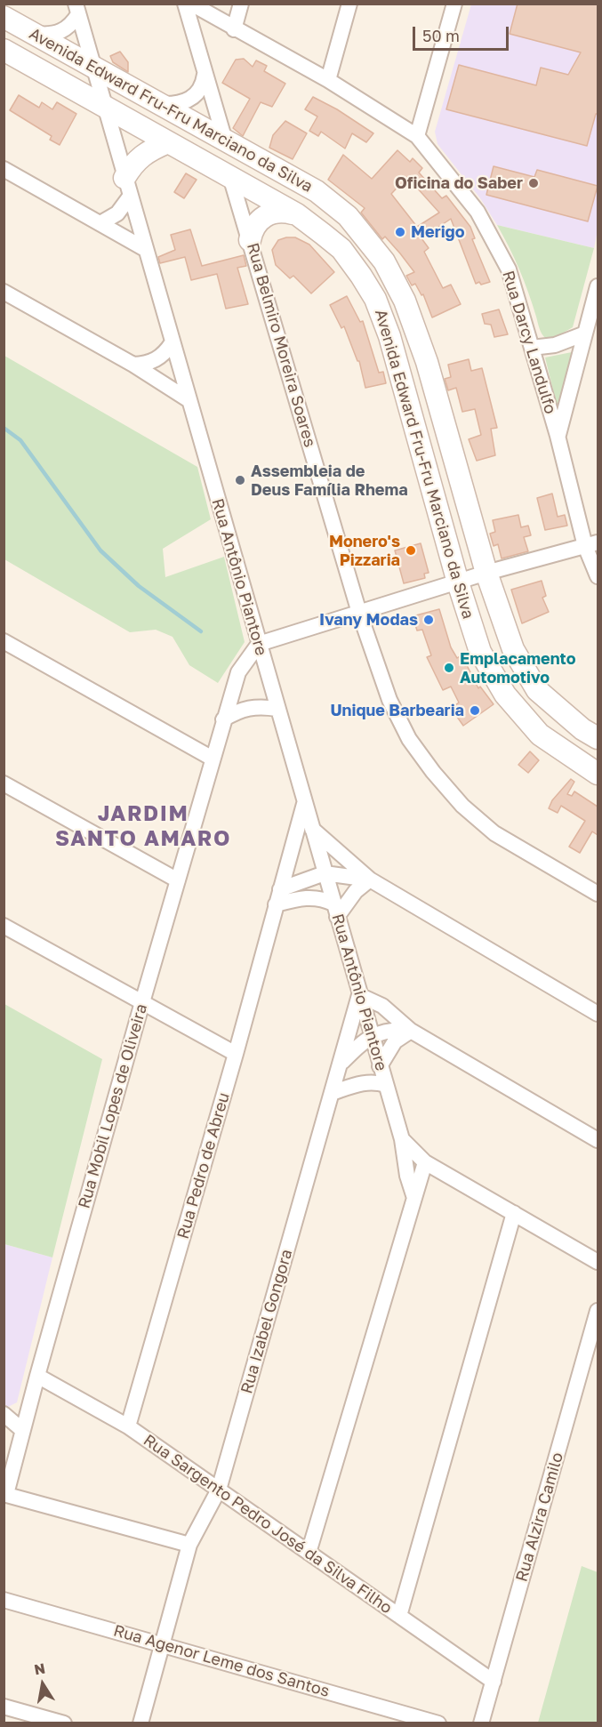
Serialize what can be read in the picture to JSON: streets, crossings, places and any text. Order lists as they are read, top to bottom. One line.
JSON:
{"streets":{"main road":["Avenida Edward Fru-Fru Marciano da Silva"],"street":["Rua Darcy Landulfo","Rua Belmiro Moreira Soares","Rua Antônio Piantore","Rua Mobil Lopes de Oliveira","Rua Pedro de Abreu","Rua Izabel Gongora","Rua Alzira Camilo","Rua Sargento Pedro José da Silva Filho","Rua Agenor Leme dos Santos"]},"crossings":[["Avenida Edward Fru-Fru Marciano da Silva","Rua Belmiro Moreira Soares"],["Avenida Edward Fru-Fru Marciano da Silva","Rua Antônio Piantore"],["Rua Antônio Piantore","Rua Mobil Lopes de Oliveira"],["Rua Antônio Piantore","Rua Pedro de Abreu"],["Rua Antônio Piantore","Rua Izabel Gongora"],["Rua Mobil Lopes de Oliveira","Rua Sargento Pedro José da Silva Filho"],["Rua Pedro de Abreu","Rua Sargento Pedro José da Silva Filho"],["Rua Izabel Gongora","Rua Sargento Pedro José da Silva Filho"],["Rua Izabel Gongora","Rua Agenor Leme dos Santos"],["Rua Alzira Camilo","Rua Sargento Pedro José da Silva Filho"]],"districts":["JARDIM SANTO AMARO"],"places":["Oficina do Saber","Merigo","Assembleia de Deus Família Rhema","Monero's Pizzaria","Ivany Modas","Emplacamento Automotivo","Unique Barbearia"],"scale_bar":"50 m","north":"top"}
